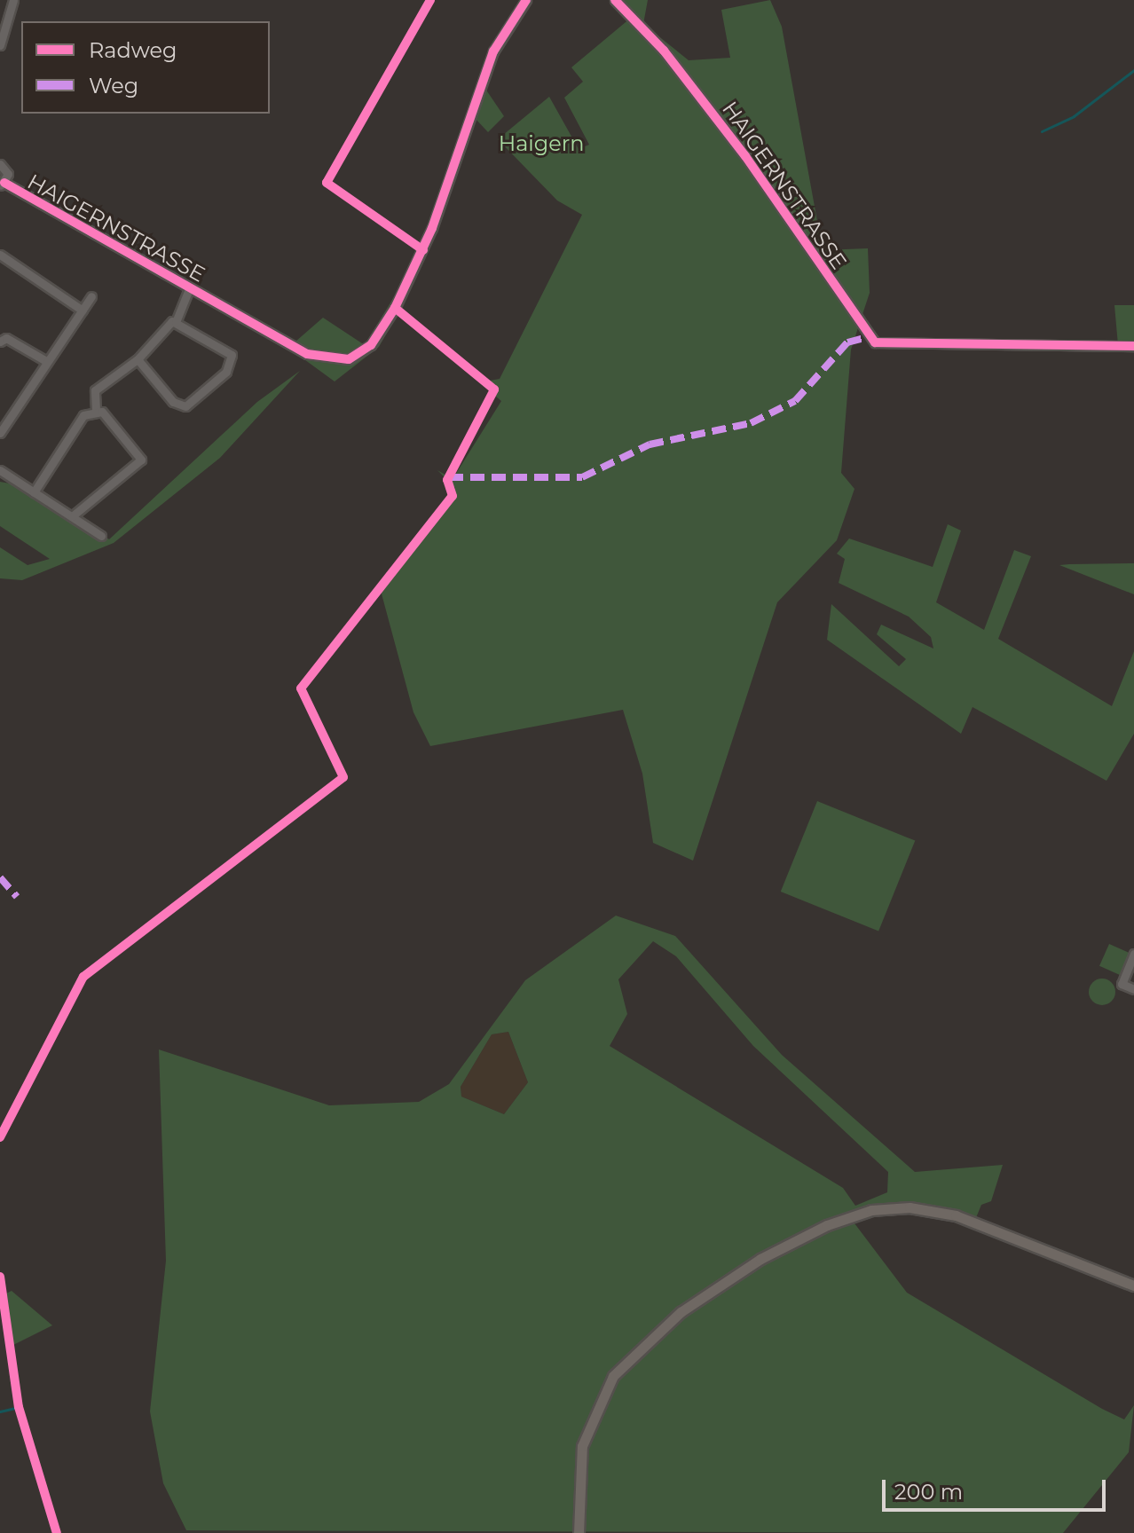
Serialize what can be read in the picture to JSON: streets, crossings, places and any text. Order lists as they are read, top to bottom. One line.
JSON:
{"streets":{"street":["HAIGERNSTRASSE"]},"parks":["Haigern"],"legend":["Radweg","Weg"],"scale_bar":"200 m"}
